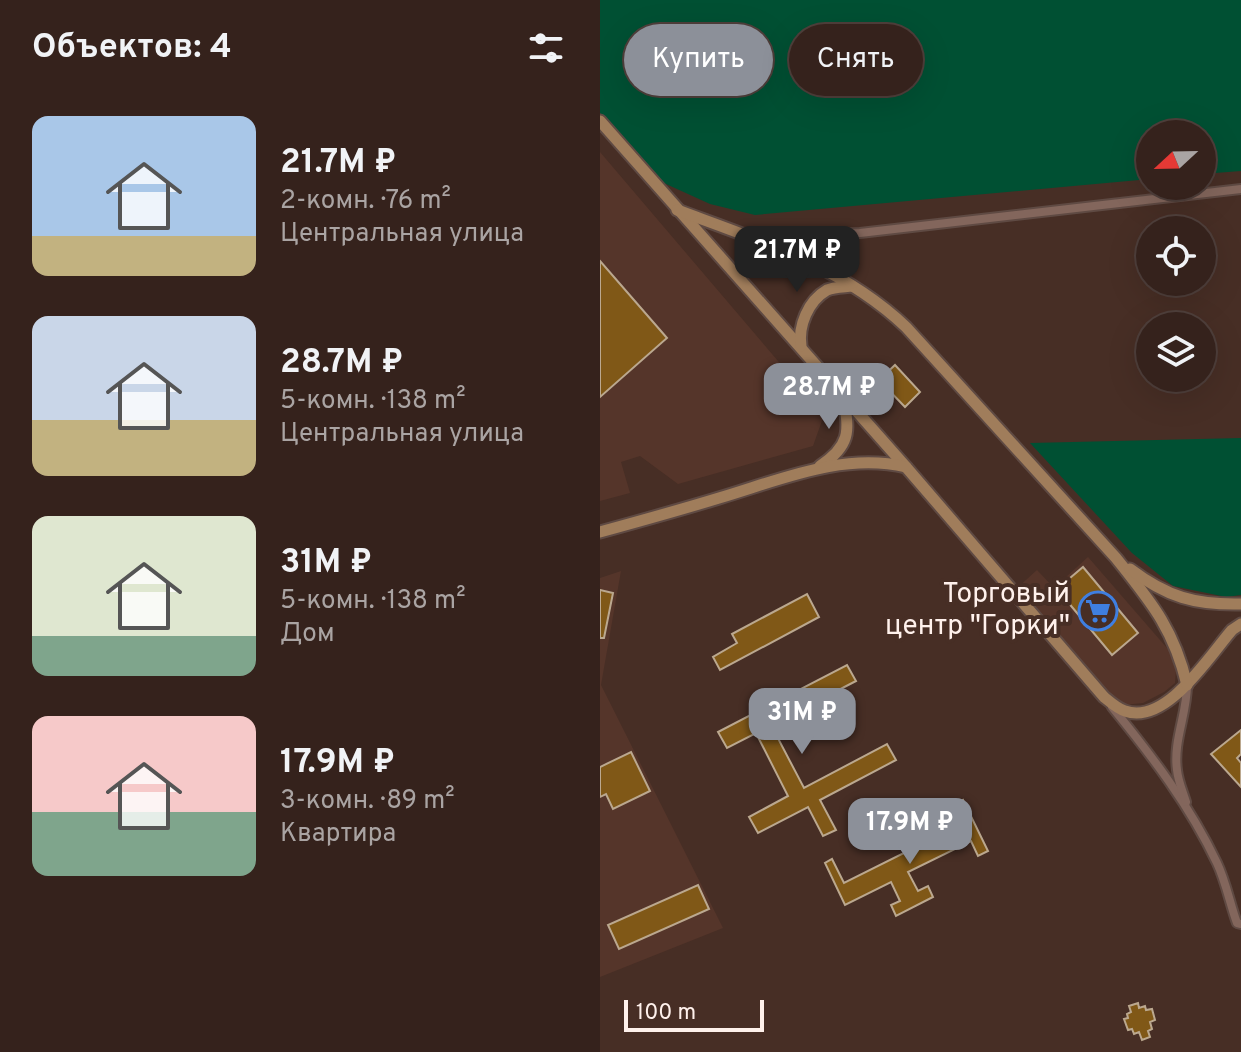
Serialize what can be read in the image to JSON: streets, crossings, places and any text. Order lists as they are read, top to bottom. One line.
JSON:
{"places":{"supermarket":["Торговый центр \"Горки\""]},"scale_bar":"100 m","north":"left","page":{"heading":"Объектов: 4","chip":["Купить","Снять"],"list":[{"name":"21.7M ₽","note":"2-комн. · 76 m² · Центральная улица"},{"name":"28.7M ₽","note":"5-комн. · 138 m² · Центральная улица"},{"name":"31M ₽","note":"5-комн. · 138 m² · Дом"},{"name":"17.9M ₽","note":"3-комн. · 89 m² · Квартира"}],"price":["21.7M ₽","28.7M ₽","31M ₽","17.9M ₽"],"scale":"100 m"}}
